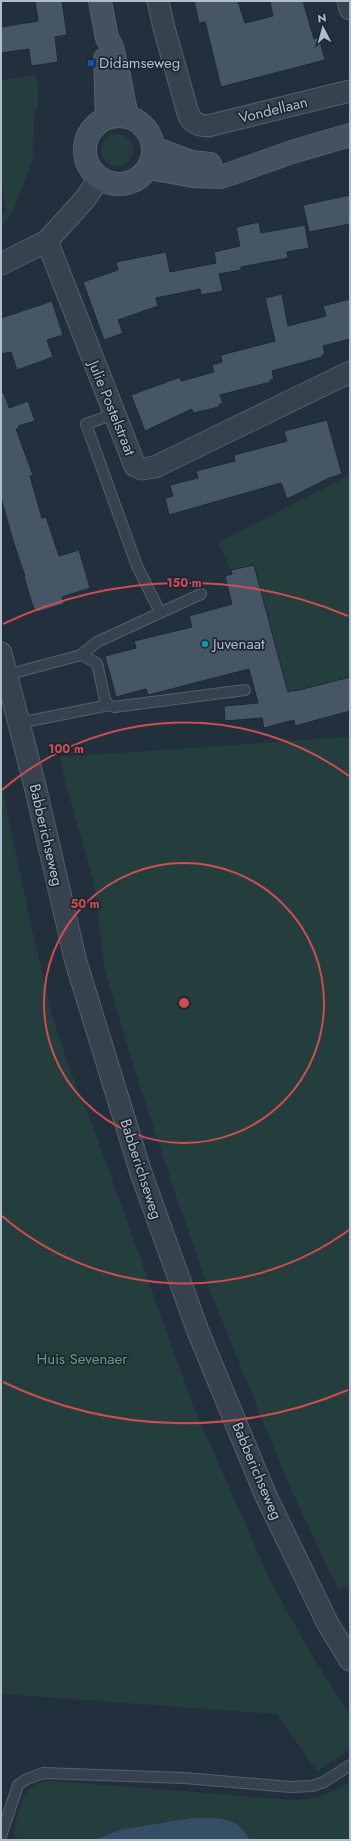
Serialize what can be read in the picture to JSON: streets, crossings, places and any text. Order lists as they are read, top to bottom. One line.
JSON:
{"streets":{"street":["Vondellaan","Julie Postelstraat","Babberichseweg"]},"parks":["Huis Sevenaer"],"places":{"transit":["Didamseweg"],"other":["Juvenaat"]},"north":"top","rings":["150 m","100 m","50 m"]}
